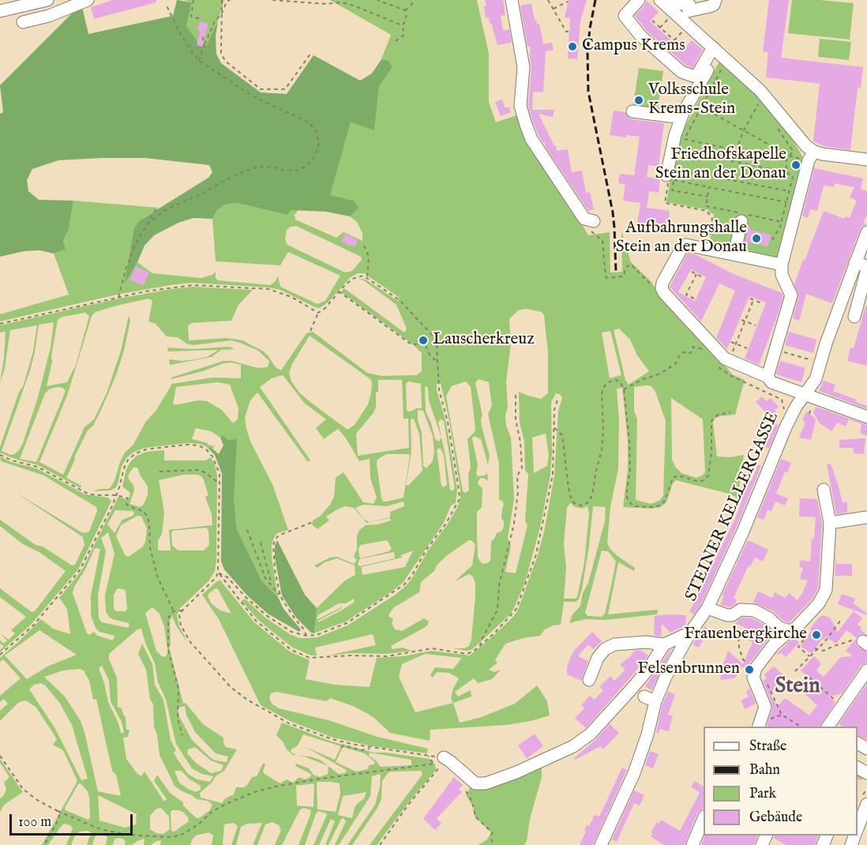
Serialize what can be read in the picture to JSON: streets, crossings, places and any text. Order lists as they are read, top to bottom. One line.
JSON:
{"streets":{"street":["STEINER KELLERGASSE"]},"districts":["Stein"],"places":["Campus Krems","Volksschule Krems-Stein","Friedhofskapelle Stein an der Donau","Aufbahrungshalle Stein an der Donau","Lauscherkreuz","Frauenbergkirche","Felsenbrunnen"],"legend":["Straße","Bahn","Park","Gebäude"],"scale_bar":"100 m"}
